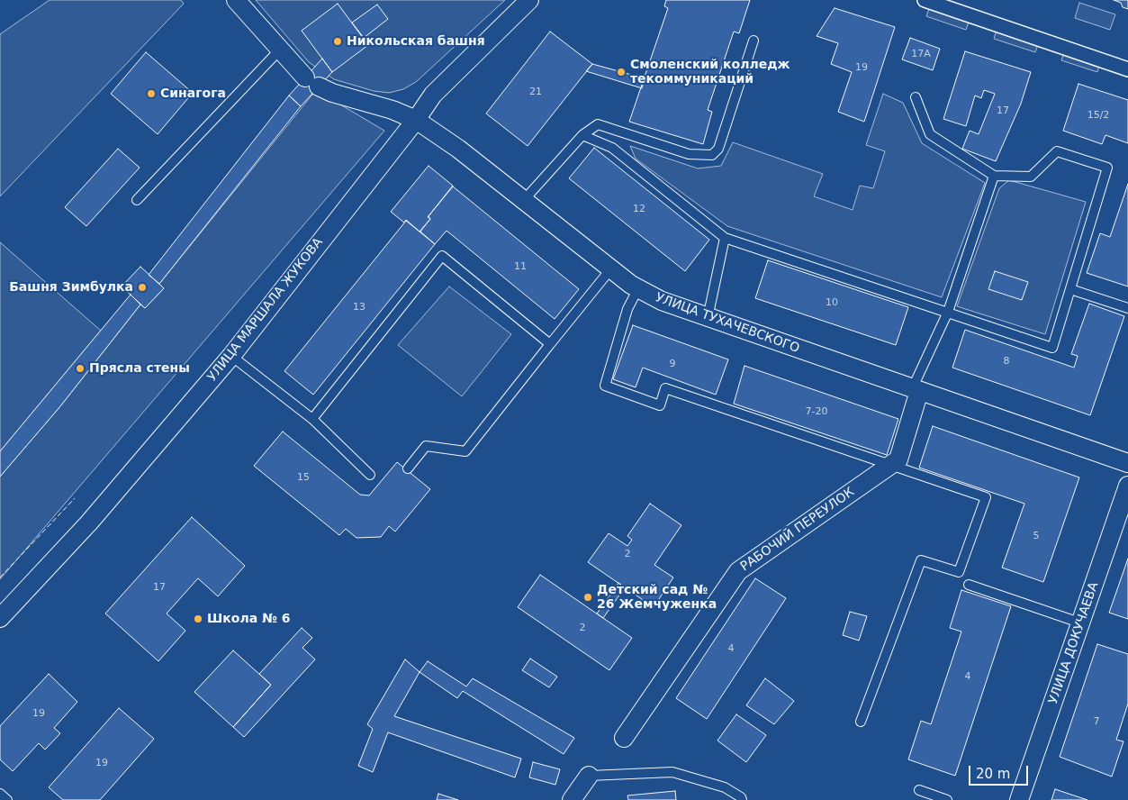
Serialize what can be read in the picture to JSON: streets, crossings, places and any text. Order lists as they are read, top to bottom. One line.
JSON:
{"streets":{"street":["УЛИЦА МАРШАЛА ЖУКОВА","УЛИЦА ТУХАЧЕВСКОГО","РАБОЧИЙ ПЕРЕУЛОК","УЛИЦА ДОКУЧАЕВА"]},"crossings":[["УЛИЦА МАРШАЛА ЖУКОВА","УЛИЦА ТУХАЧЕВСКОГО"],["УЛИЦА ТУХАЧЕВСКОГО","РАБОЧИЙ ПЕРЕУЛОК"]],"places":["Никольская башня","Смоленский колледж текоммуникаций","Синагога","Башня Зимбулка","Прясла стены","Детский сад № 26 Жемчуженка","Школа № 6"],"house_numbers":["17А","19","21","17","15/2","12","11","10","13","8","9","7-20","15","5","2","17","2","4","4","19","7","19"],"scale_bar":"20 m"}
